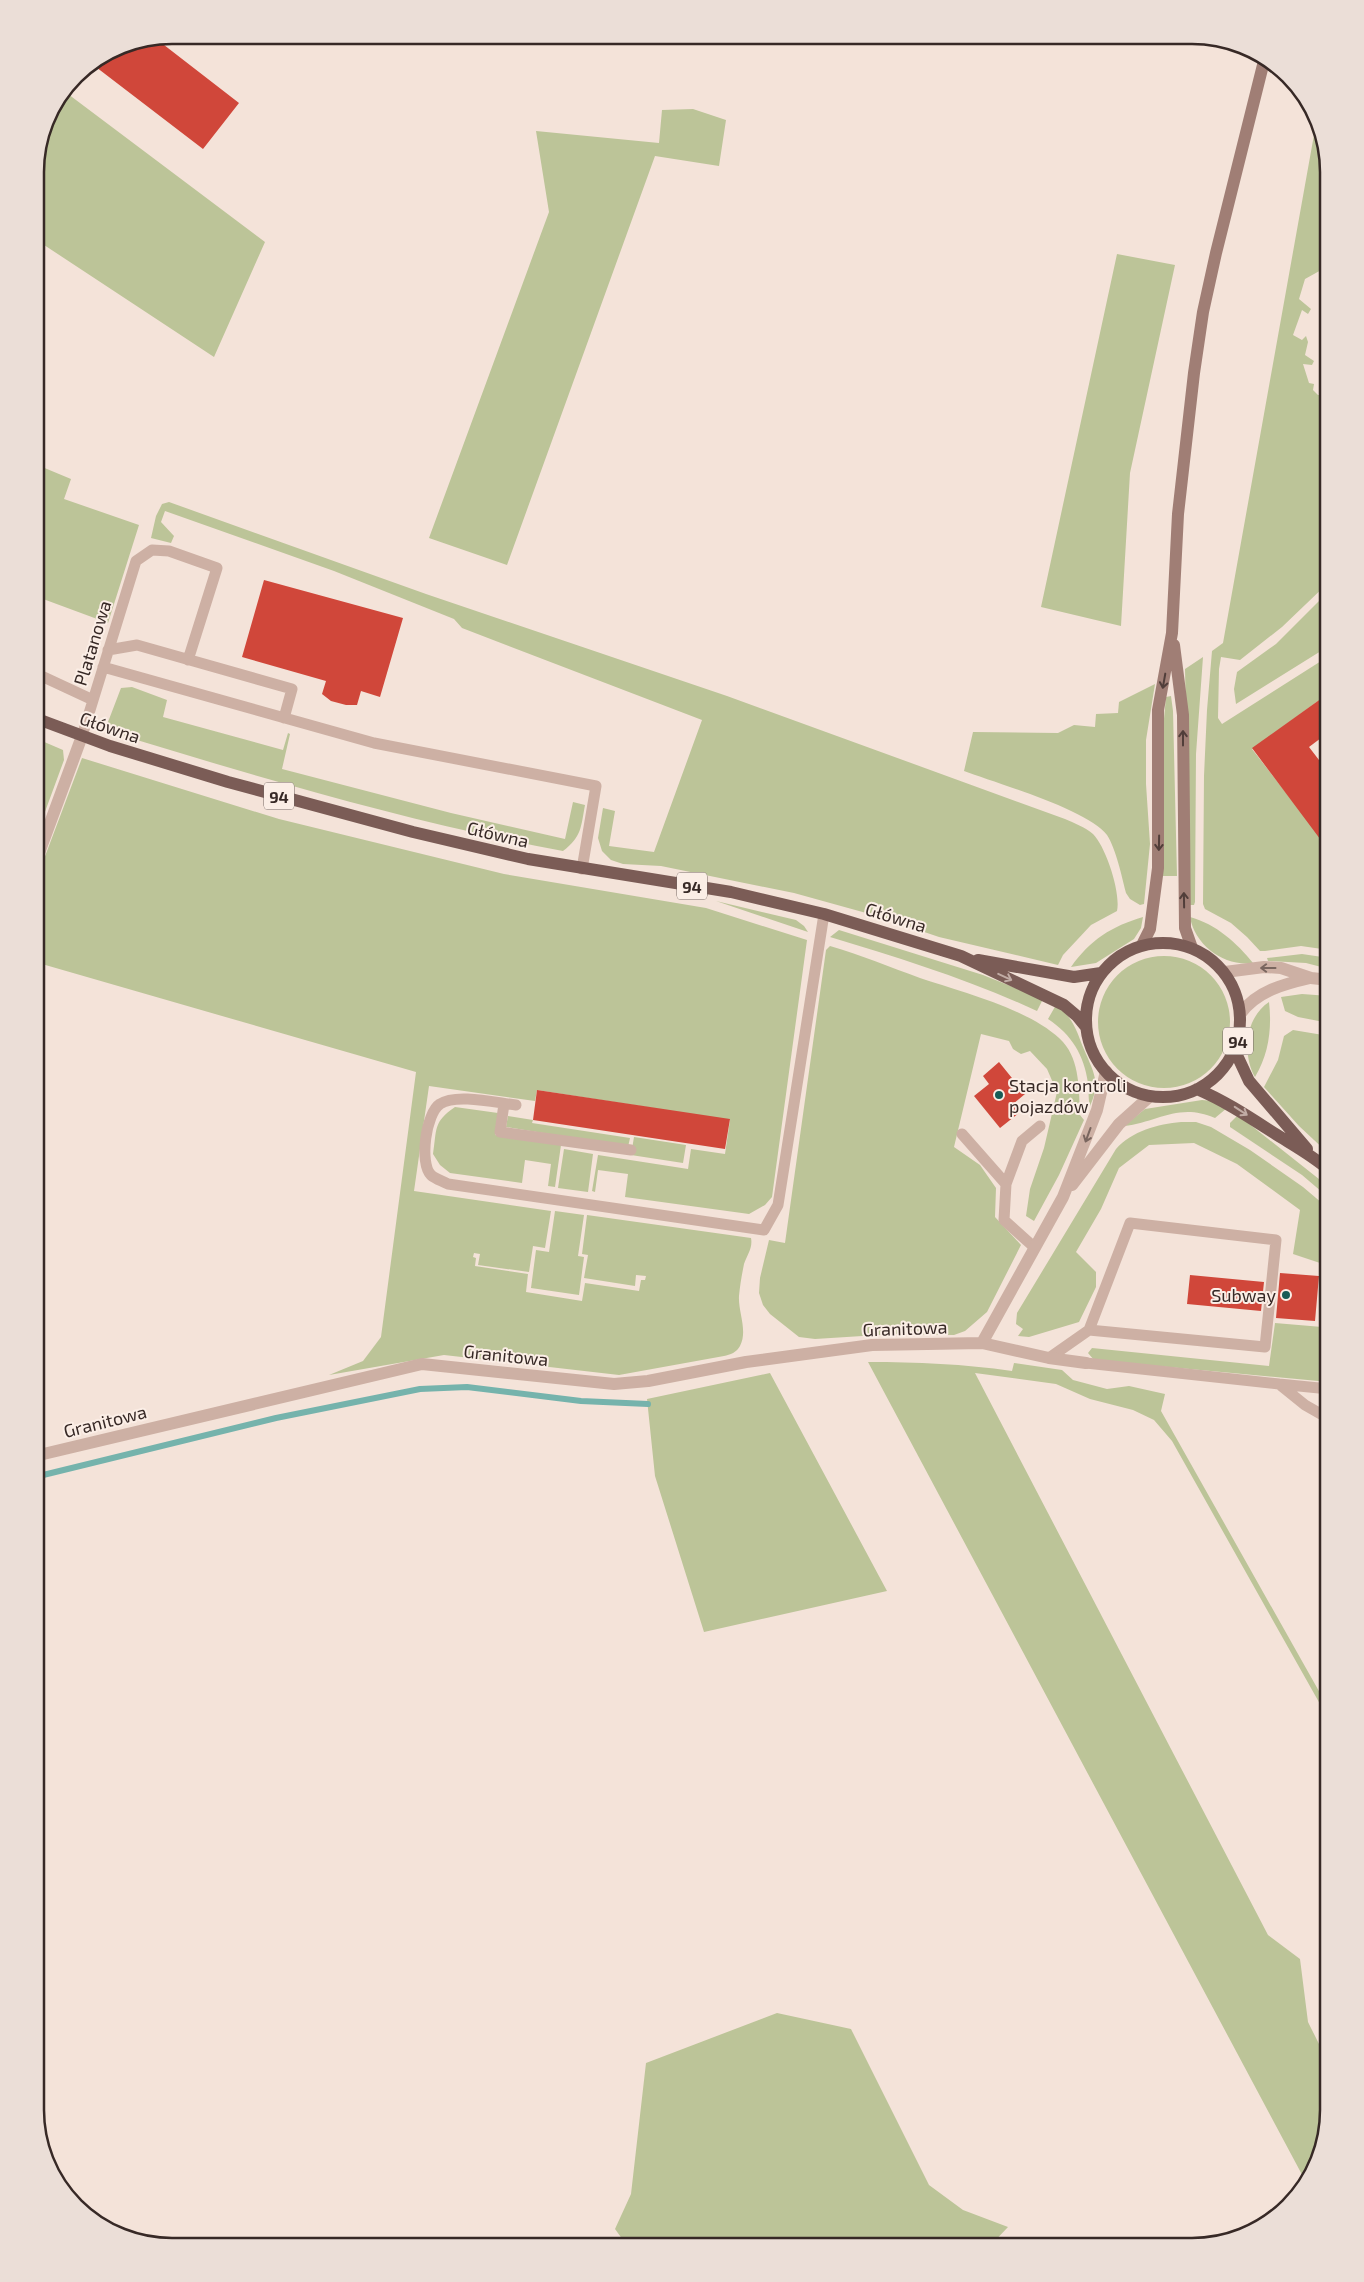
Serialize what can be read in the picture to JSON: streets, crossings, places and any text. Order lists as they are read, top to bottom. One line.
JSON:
{"streets":{"main road":["Główna","94"],"street":["Granitowa"],"lane":["Platanowa"]},"crossings":[["Platanowa","Główna"],["Główna","94"]],"places":["Stacja kontroli pojazdów","Subway"]}
